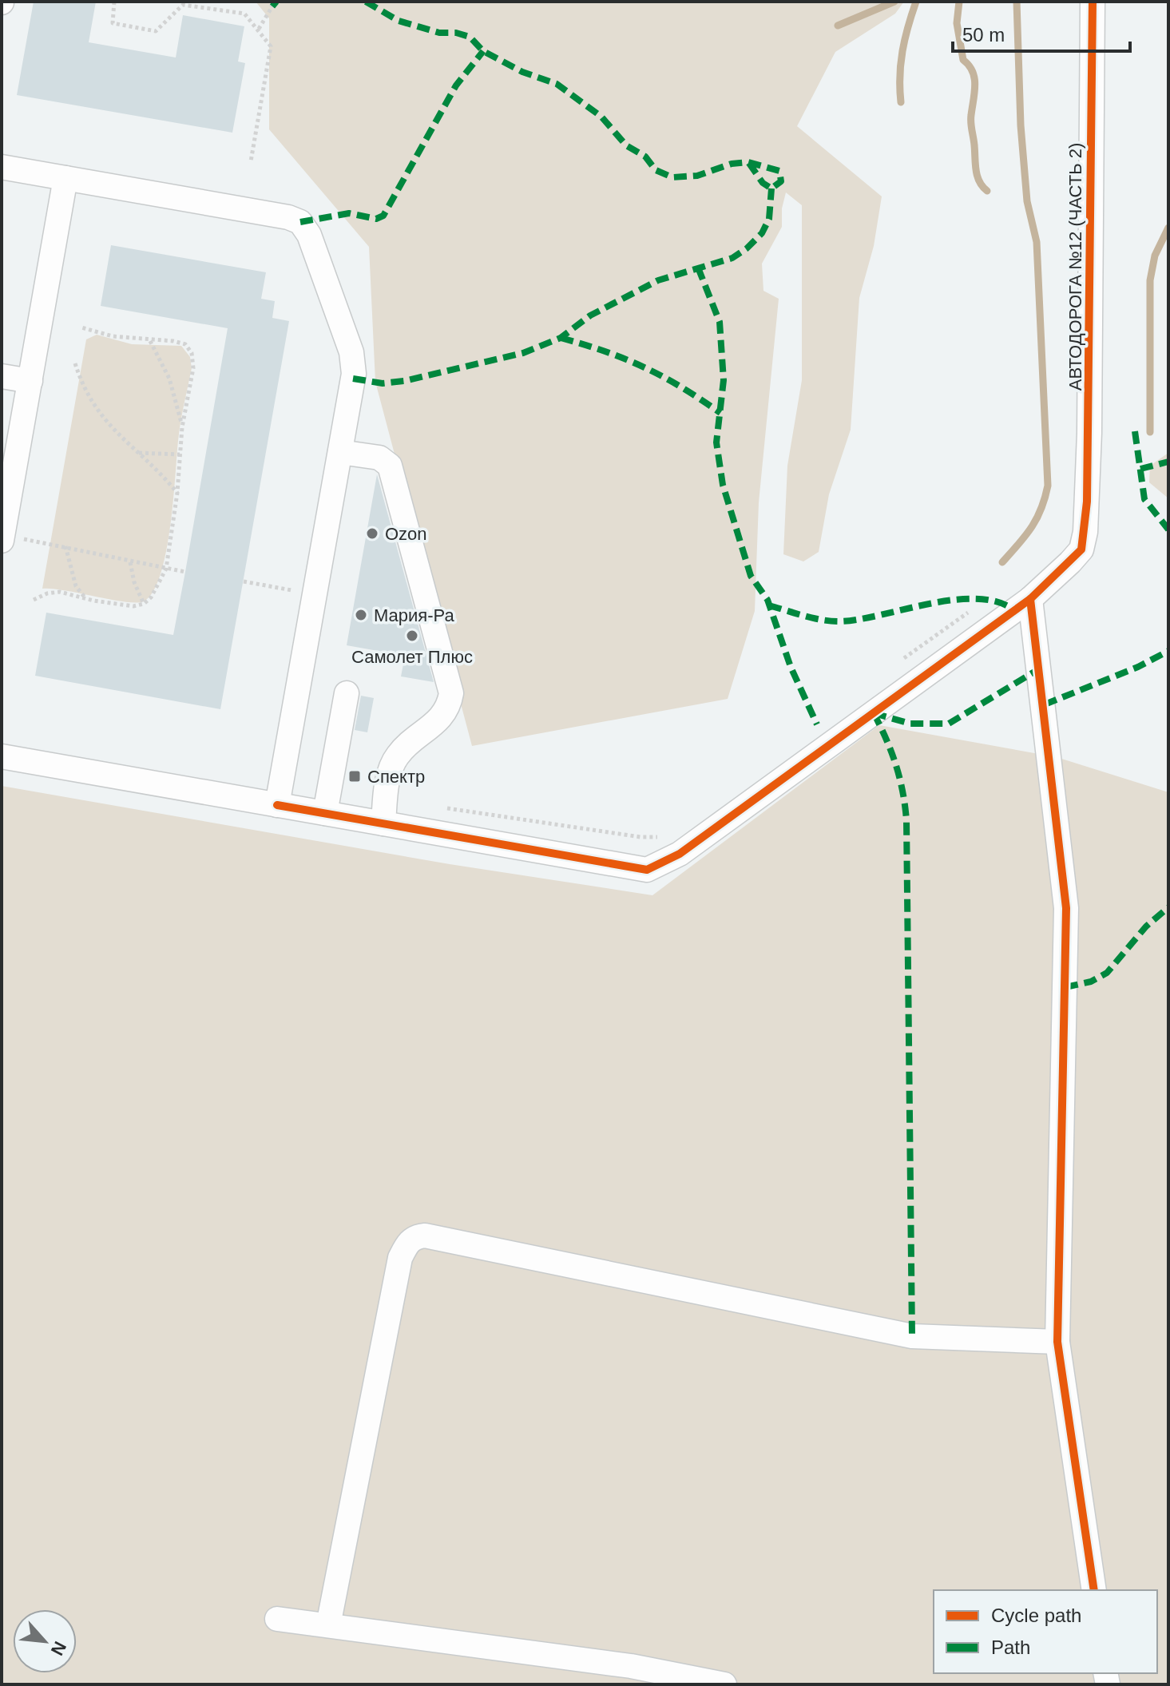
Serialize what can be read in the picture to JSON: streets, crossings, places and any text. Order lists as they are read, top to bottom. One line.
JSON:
{"streets":{"street":["АВТОДОРОГА №12 (ЧАСТЬ 2)"]},"places":{"other":["Ozon","Мария-Ра","Самолет Плюс"],"transit":["Спектр"]},"legend":["Cycle path","Path"],"scale_bar":"50 m","north":"bottom right"}
